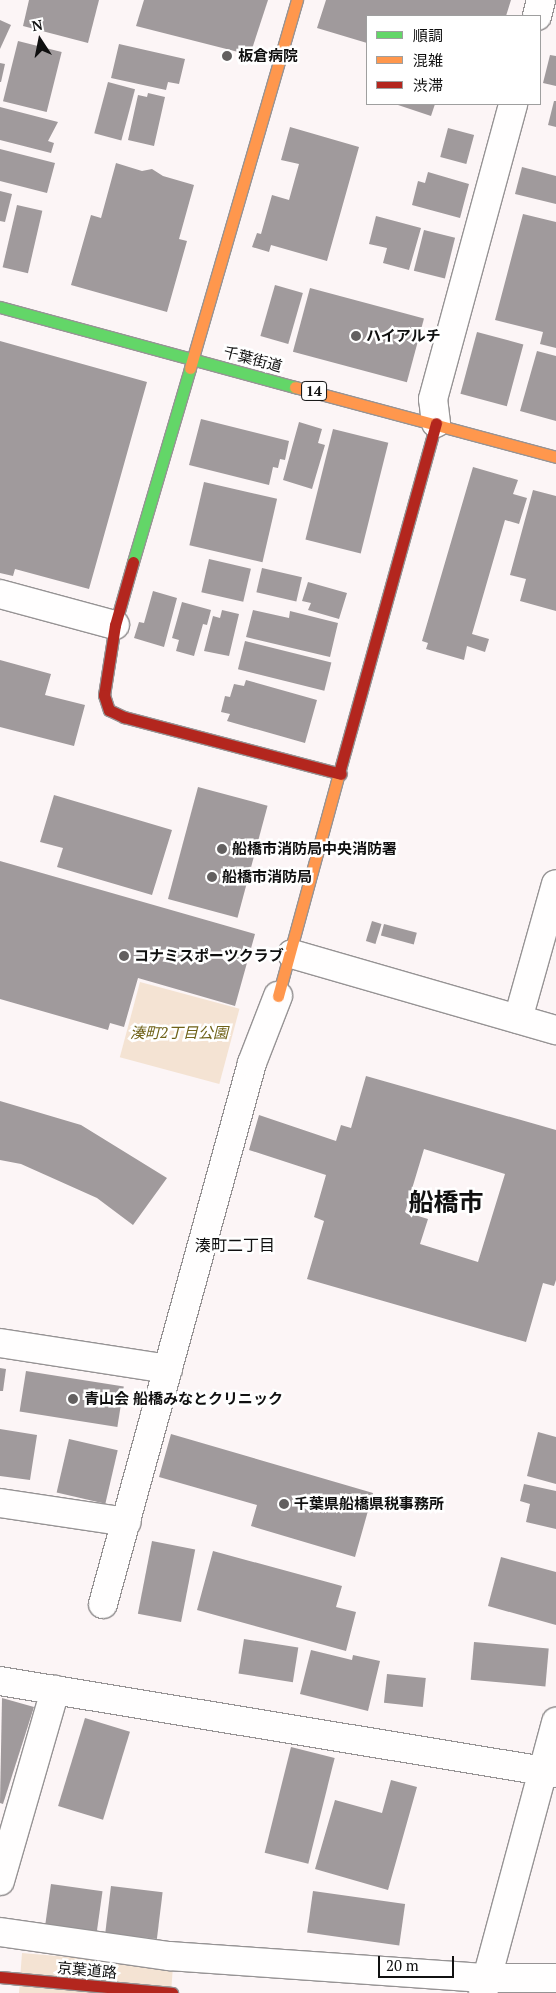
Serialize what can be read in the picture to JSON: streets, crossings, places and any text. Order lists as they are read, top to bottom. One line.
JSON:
{"streets":{"main road":["千葉街道","14","京葉道路"]},"districts":["船橋市","湊町二丁目"],"parks":["湊町2丁目公園"],"places":["板倉病院","ハイアルチ","船橋市消防局中央消防署","船橋市消防局","コナミスポーツクラブ","青山会 船橋みなとクリニック","千葉県船橋県税事務所"],"legend":["順調","混雑","渋滞"],"scale_bar":"20 m","north":"top"}
